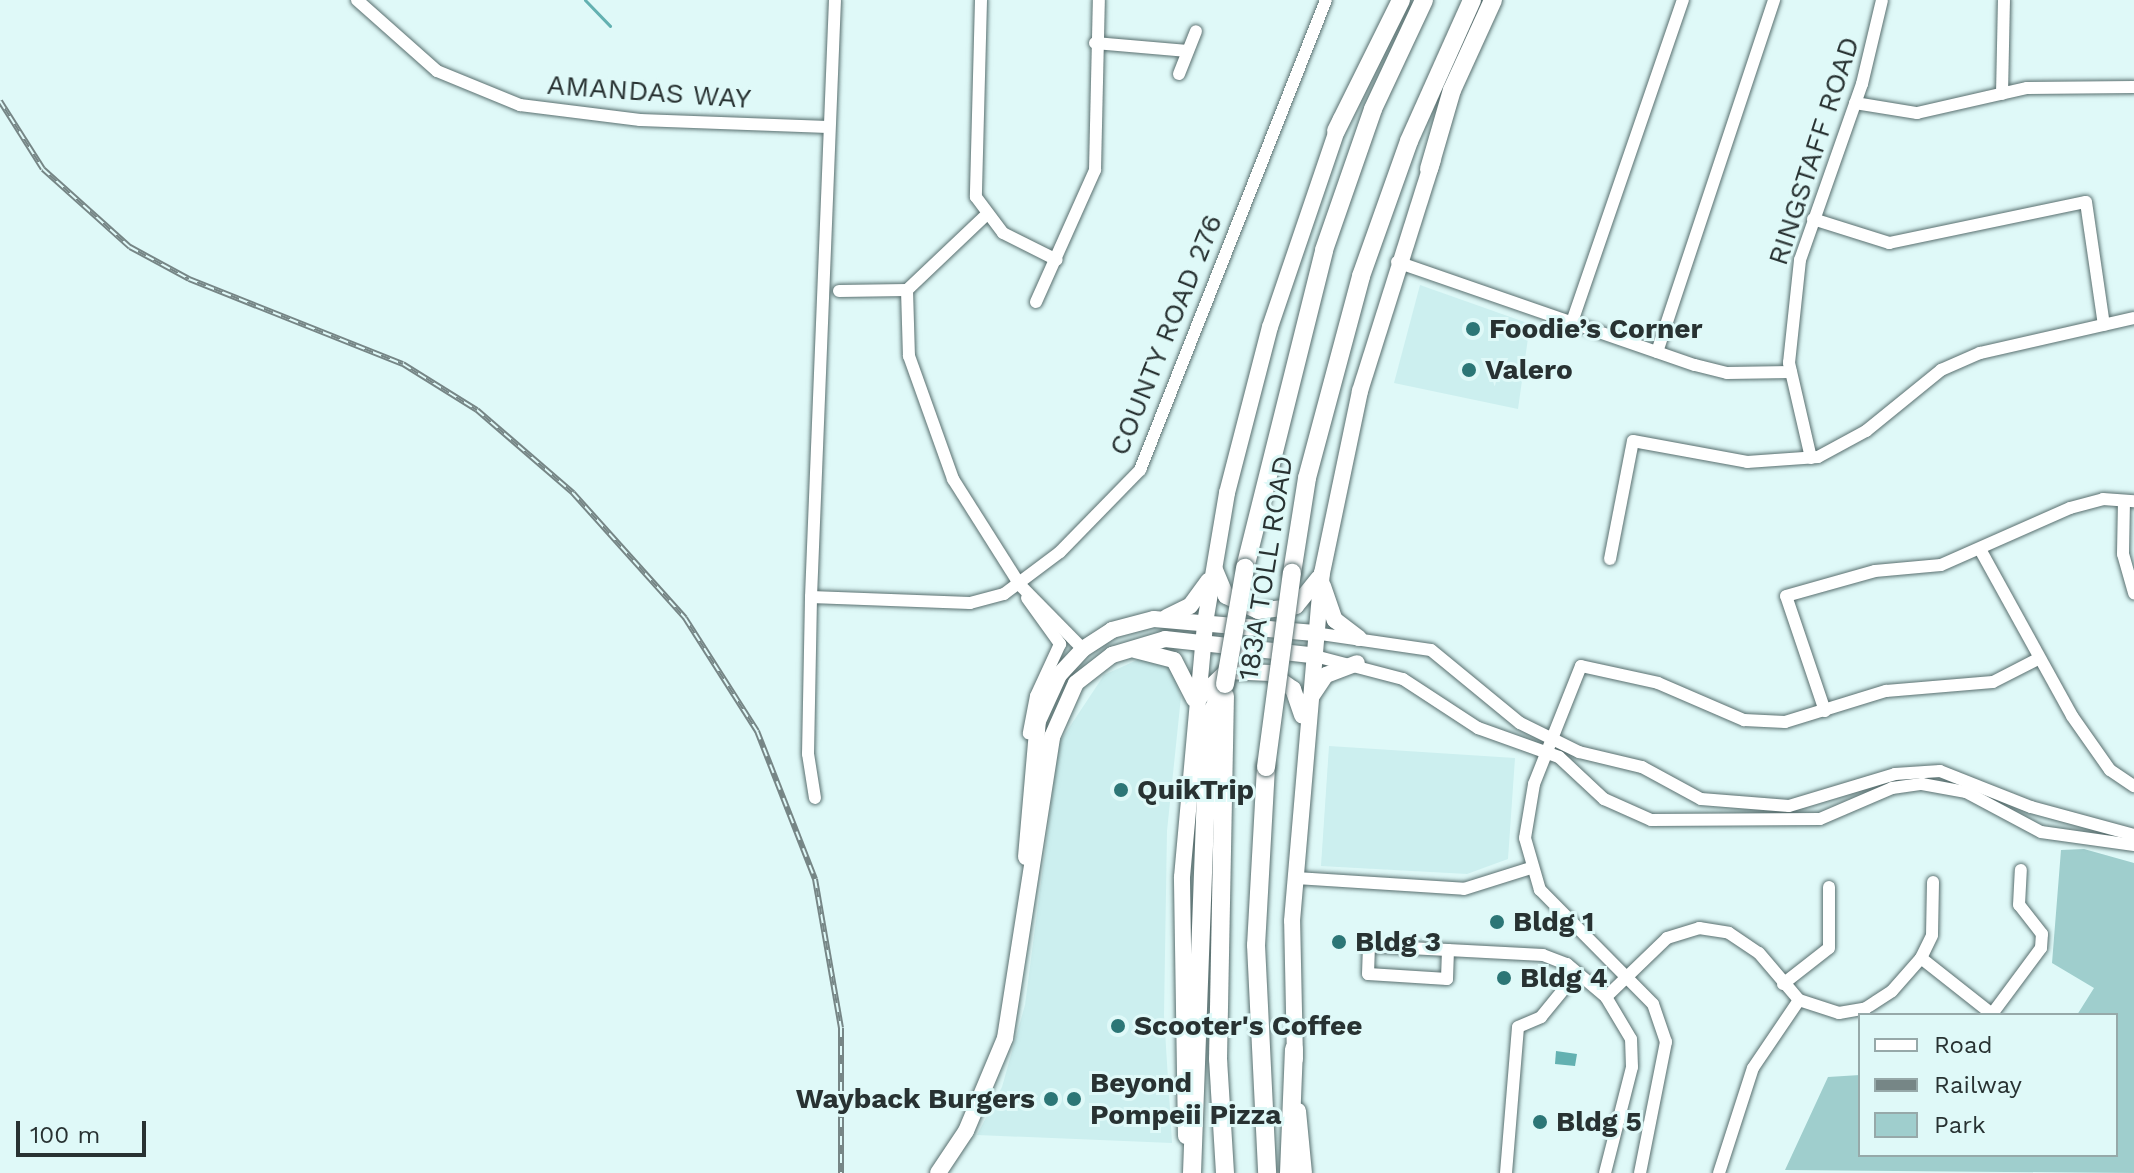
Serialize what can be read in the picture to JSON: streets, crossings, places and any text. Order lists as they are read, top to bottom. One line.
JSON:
{"streets":{"highway":["183A TOLL ROAD"],"street":["AMANDAS WAY","RINGSTAFF ROAD","COUNTY ROAD 276"]},"places":["Foodie’s Corner","Valero","QuikTrip","Bldg 1","Bldg 3","Bldg 4","Scooter's Coffee","Wayback Burgers","Beyond Pompeii Pizza","Bldg 5"],"legend":["Road","Railway","Park"],"scale_bar":"100 m"}
